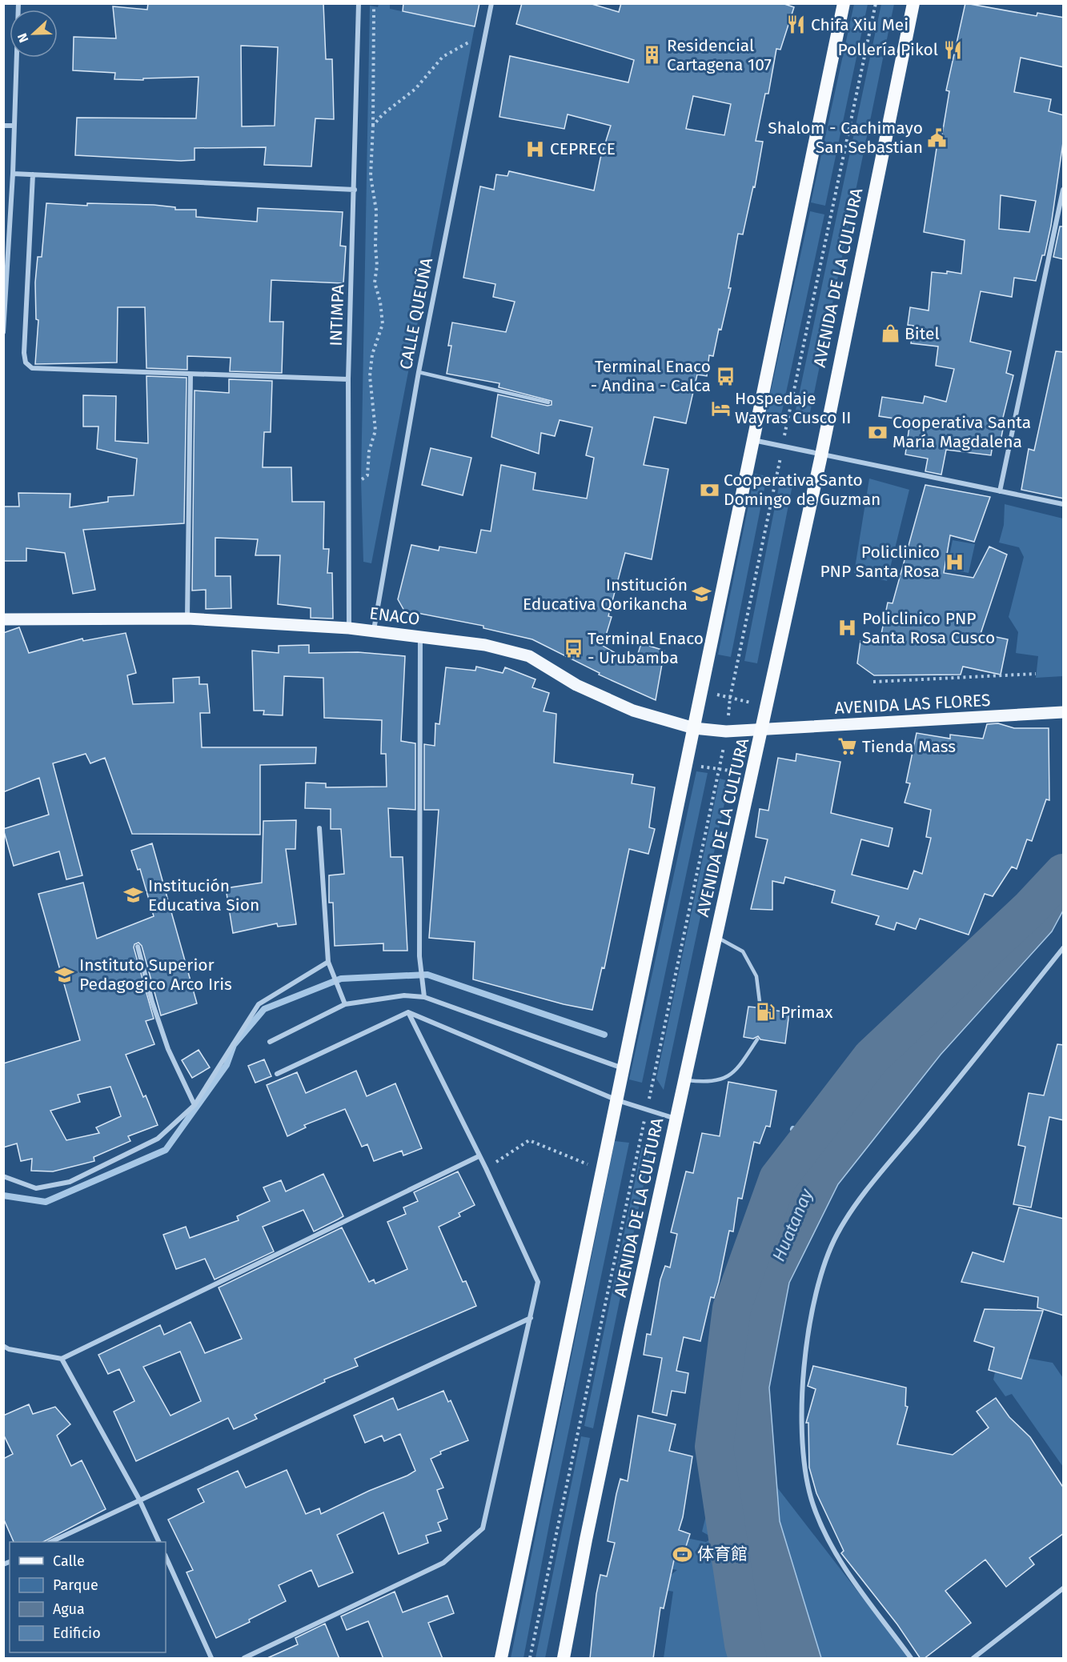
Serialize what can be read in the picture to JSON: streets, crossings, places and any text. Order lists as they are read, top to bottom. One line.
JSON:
{"streets":{"highway":["AVENIDA DE LA CULTURA"],"main road":["ENACO","AVENIDA LAS FLORES"],"street":["CALLE QUEUÑA","INTIMPA"]},"crossings":[["AVENIDA DE LA CULTURA","ENACO"],["AVENIDA DE LA CULTURA","AVENIDA LAS FLORES"],["CALLE QUEUÑA","ENACO"],["INTIMPA","ENACO"],["ENACO","AVENIDA LAS FLORES"]],"water":["Huatanay"],"places":{"restaurant":["Chifa Xiu Mei","Pollería Pikol"],"building":["Residencial Cartagena 107"],"public building":["Shalom - Cachimayo San Sebastian"],"hospital":["CEPRECE","Policlinico PNP Santa Rosa","Policlinico PNP Santa Rosa Cusco"],"shop":["Bitel"],"bus stop":["Terminal Enaco - Andina - Calca","Terminal Enaco - Urubamba"],"hotel":["Hospedaje Wayras Cusco II"],"bank":["Cooperativa Santa María Magdalena","Cooperativa Santo Domingo de Guzman"],"school or university":["Institución Educativa Qorikancha","Institución Educativa Sion","Instituto Superior Pedagogico Arco Iris"],"supermarket":["Tienda Mass"],"fuel station":["Primax"],"sports":["体育館"]},"legend":["Calle","Parque","Agua","Edificio"],"north":"left"}
